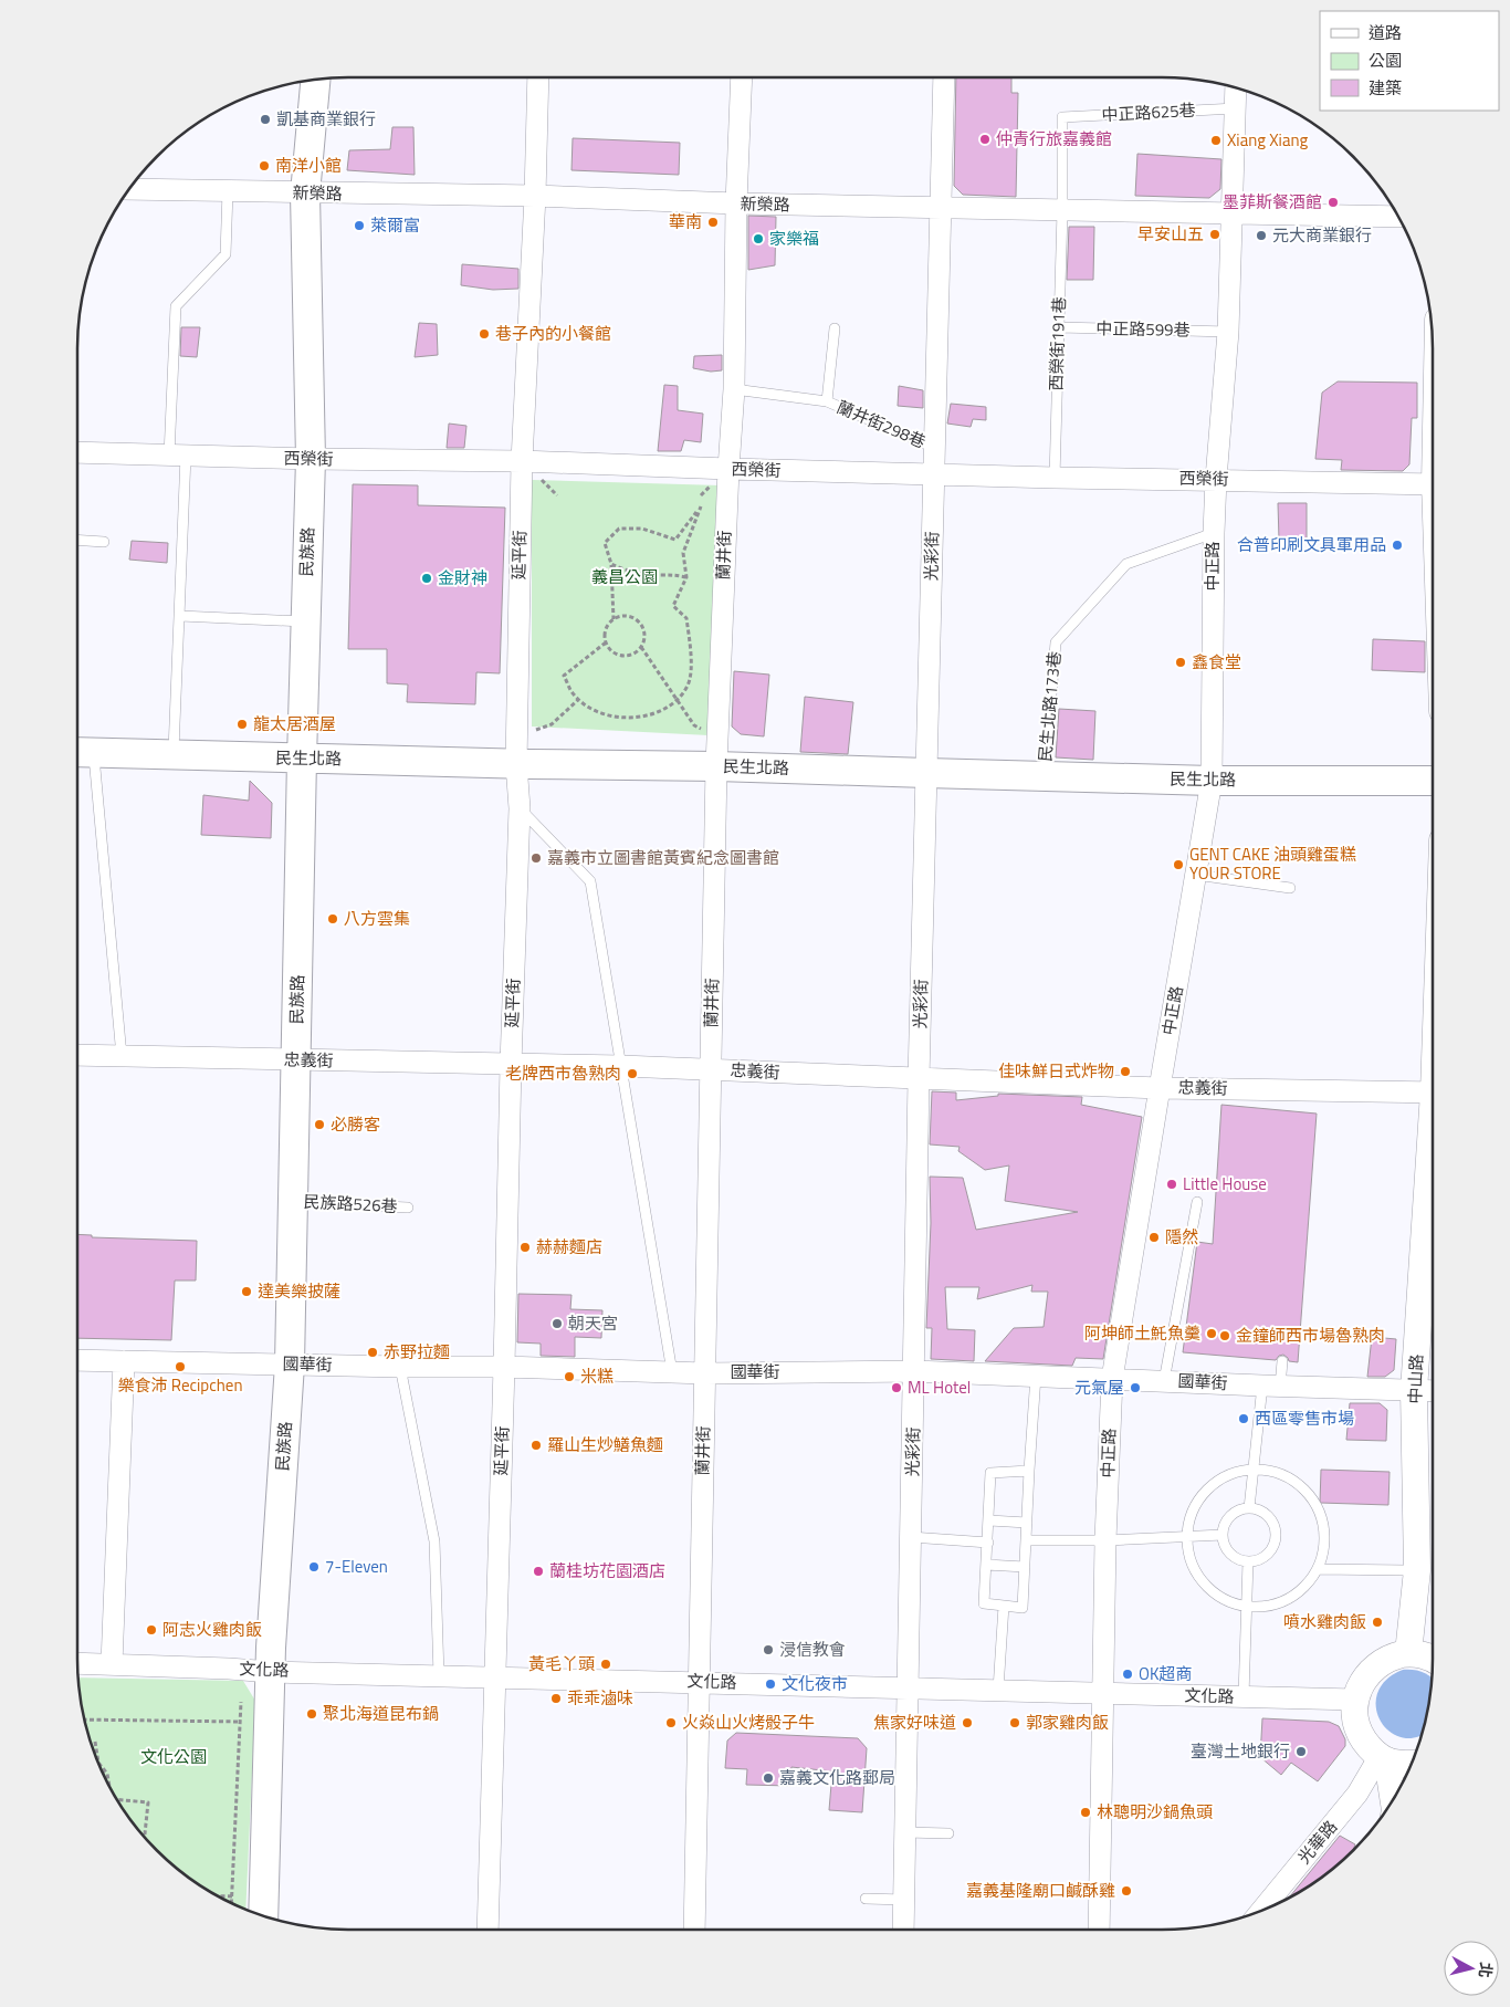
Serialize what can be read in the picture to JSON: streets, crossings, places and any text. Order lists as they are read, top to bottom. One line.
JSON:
{"streets":{"main road":["民族路","民生北路"],"street":["新榮路","西榮街","延平街","蘭井街","光彩街","中正路","忠義街","國華街","中山路","文化路","光華路"],"lane":["中正路625巷","中正路599巷","西榮街191巷","蘭井街298巷","民生北路173巷","民族路526巷"]},"crossings":[["中正路625巷","西榮街191巷"],["中正路625巷","中正路"],["新榮路","西榮街191巷"],["新榮路","民族路"],["新榮路","延平街"],["新榮路","蘭井街"],["新榮路","光彩街"],["新榮路","中正路"],["中正路599巷","西榮街191巷"],["中正路599巷","中正路"],["西榮街191巷","西榮街"],["蘭井街298巷","蘭井街"],["蘭井街298巷","光彩街"],["西榮街","民族路"],["西榮街","延平街"],["西榮街","蘭井街"],["西榮街","光彩街"],["西榮街","中正路"],["民族路","民生北路"],["民族路","忠義街"],["民族路","民族路526巷"],["民族路","國華街"],["民族路","文化路"],["延平街","民生北路"],["延平街","忠義街"],["延平街","國華街"],["延平街","文化路"],["蘭井街","民生北路"],["蘭井街","忠義街"],["蘭井街","國華街"],["蘭井街","文化路"],["光彩街","民生北路"],["光彩街","忠義街"],["光彩街","國華街"],["光彩街","文化路"],["中正路","民生北路173巷"],["中正路","民生北路"],["中正路","忠義街"],["中正路","國華街"],["中正路","文化路"],["民生北路173巷","民生北路"],["國華街","中山路"]],"parks":["義昌公園","文化公園"],"places":["凱基商業銀行","仲青行旅嘉義館","Xiang Xiang","南洋小館","墨菲斯餐酒館","華南","萊爾富","早安山五","元大商業銀行","家樂福","巷子內的小餐館","合普印刷文具軍用品","金財神","鑫食堂","龍太居酒屋","嘉義市立圖書館黃賓紀念圖書館","GENT CAKE 油頭雞蛋糕 YOUR STORE","八方雲集","佳味鮮日式炸物","老牌西市魯熟肉","必勝客","Little House","隱然","赫赫麵店","達美樂披薩","朝天宮","阿坤師土魠魚羹","金鐘師西市場魯熟肉","赤野拉麵","樂食沛 Recipchen","米糕","ML Hotel","元氣屋","西區零售市場","羅山生炒鱔魚麵","7-Eleven","蘭桂坊花園酒店","噴水雞肉飯","阿志火雞肉飯","浸信教會","黃毛丫頭","OK超商","文化夜市","乖乖滷味","聚北海道昆布鍋","火焱山火烤骰子牛","焦家好味道","郭家雞肉飯","臺灣土地銀行","嘉義文化路郵局","林聰明沙鍋魚頭","嘉義基隆廟口鹹酥雞"],"legend":["道路","公園","建築"],"north":"right"}
